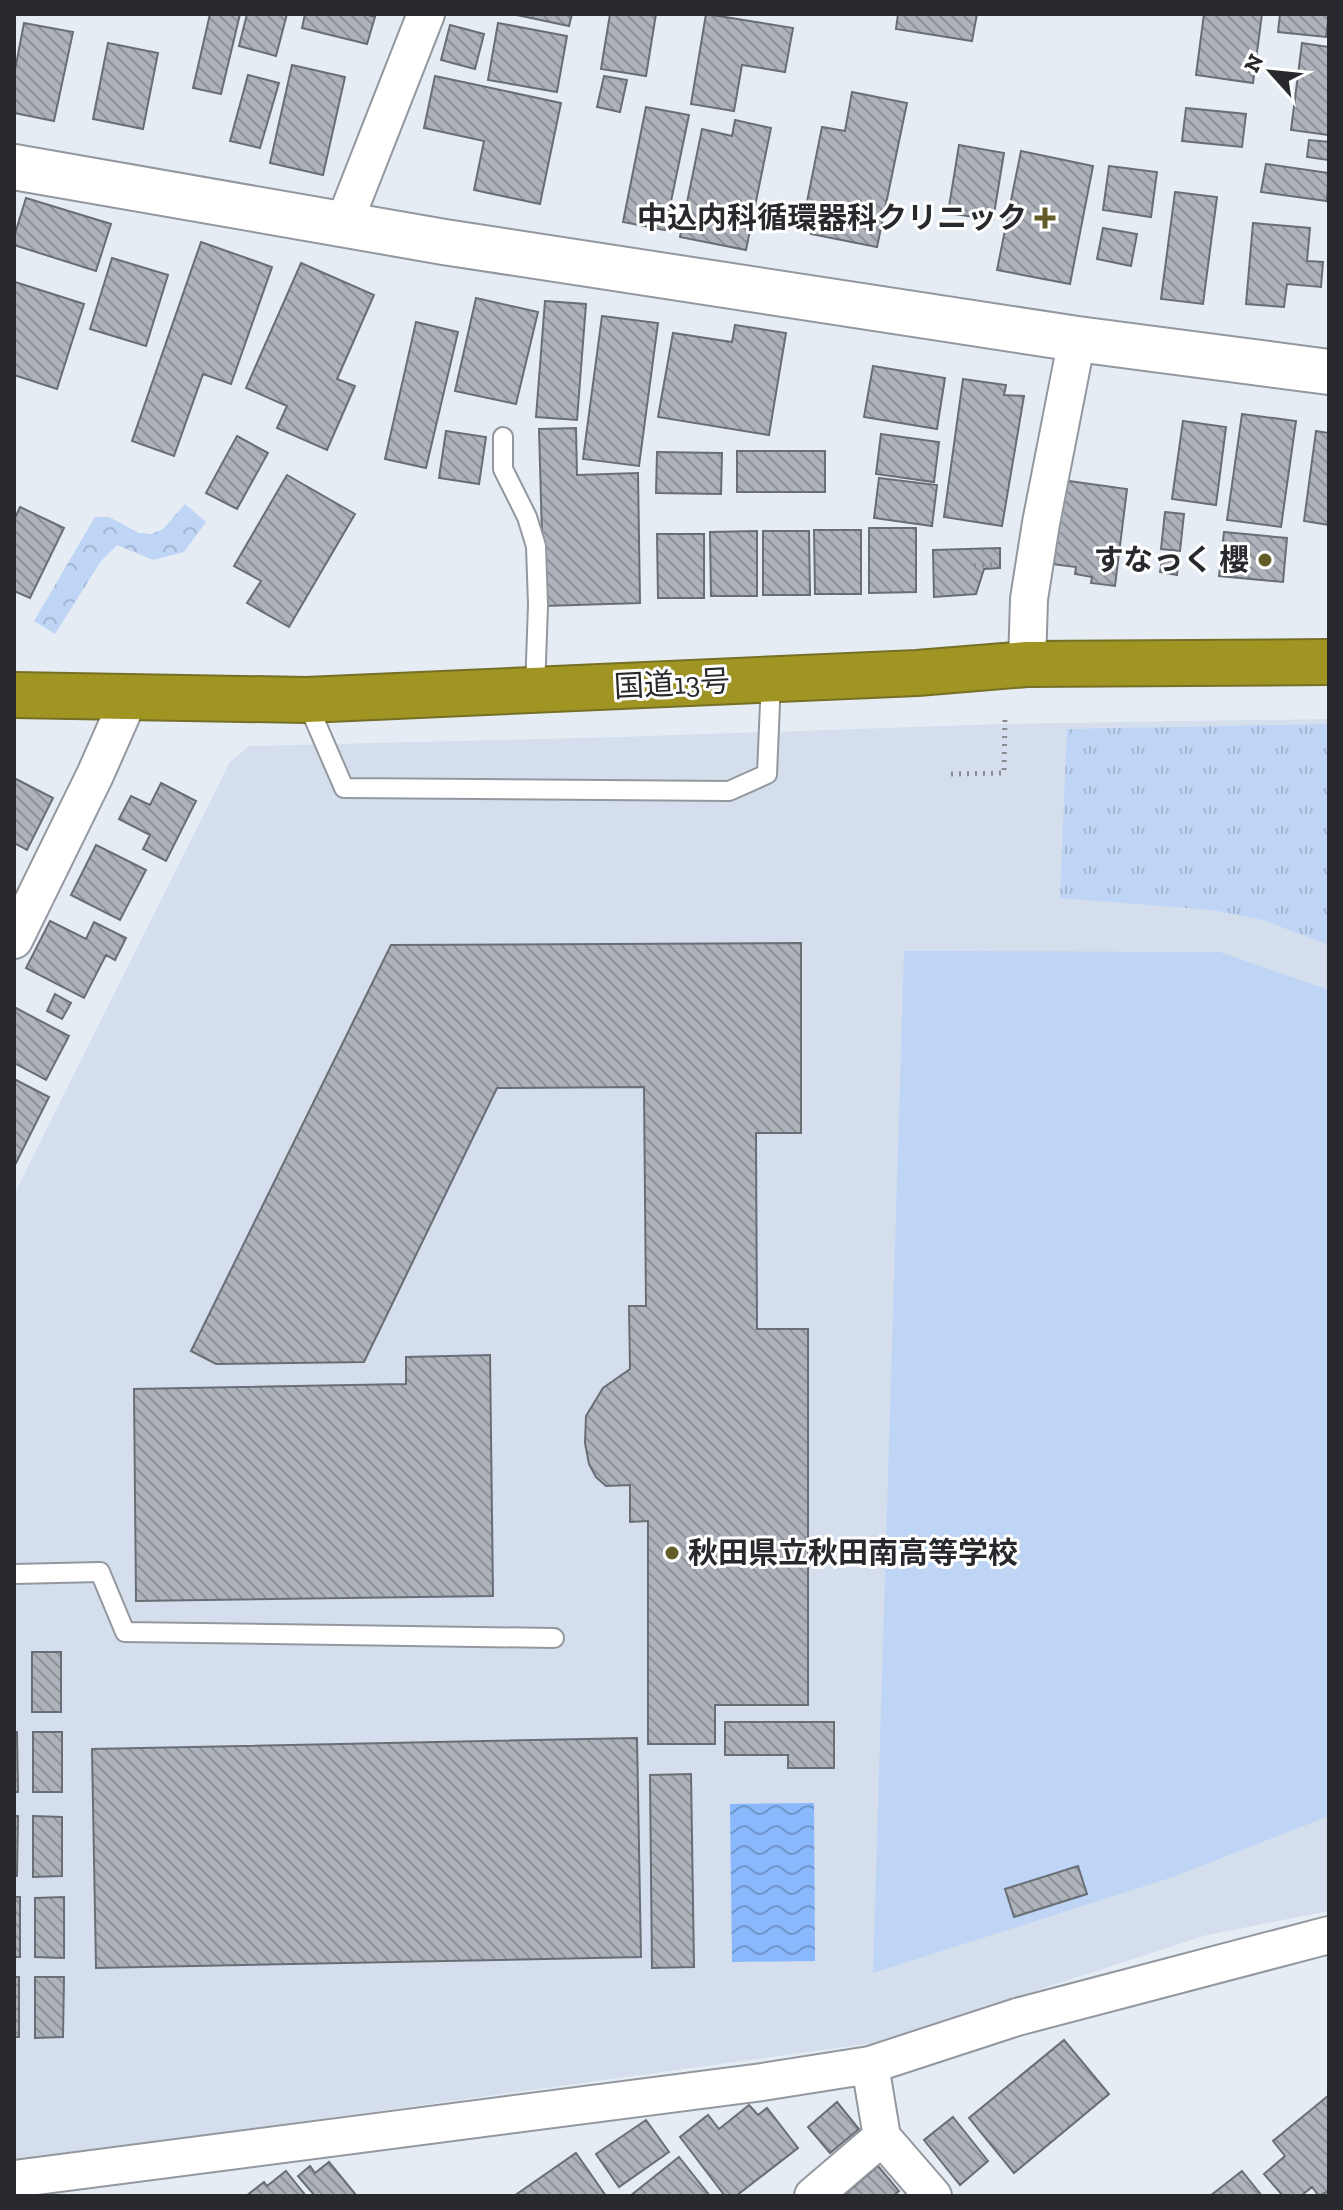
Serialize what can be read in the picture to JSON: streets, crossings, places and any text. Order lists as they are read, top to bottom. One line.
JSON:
{"streets":{"highway":["国道13号"]},"places":{"health":["中込内科循環器科クリニック"],"other":["すなっく 櫻","秋田県立秋田南高等学校"]},"north":"top left"}
